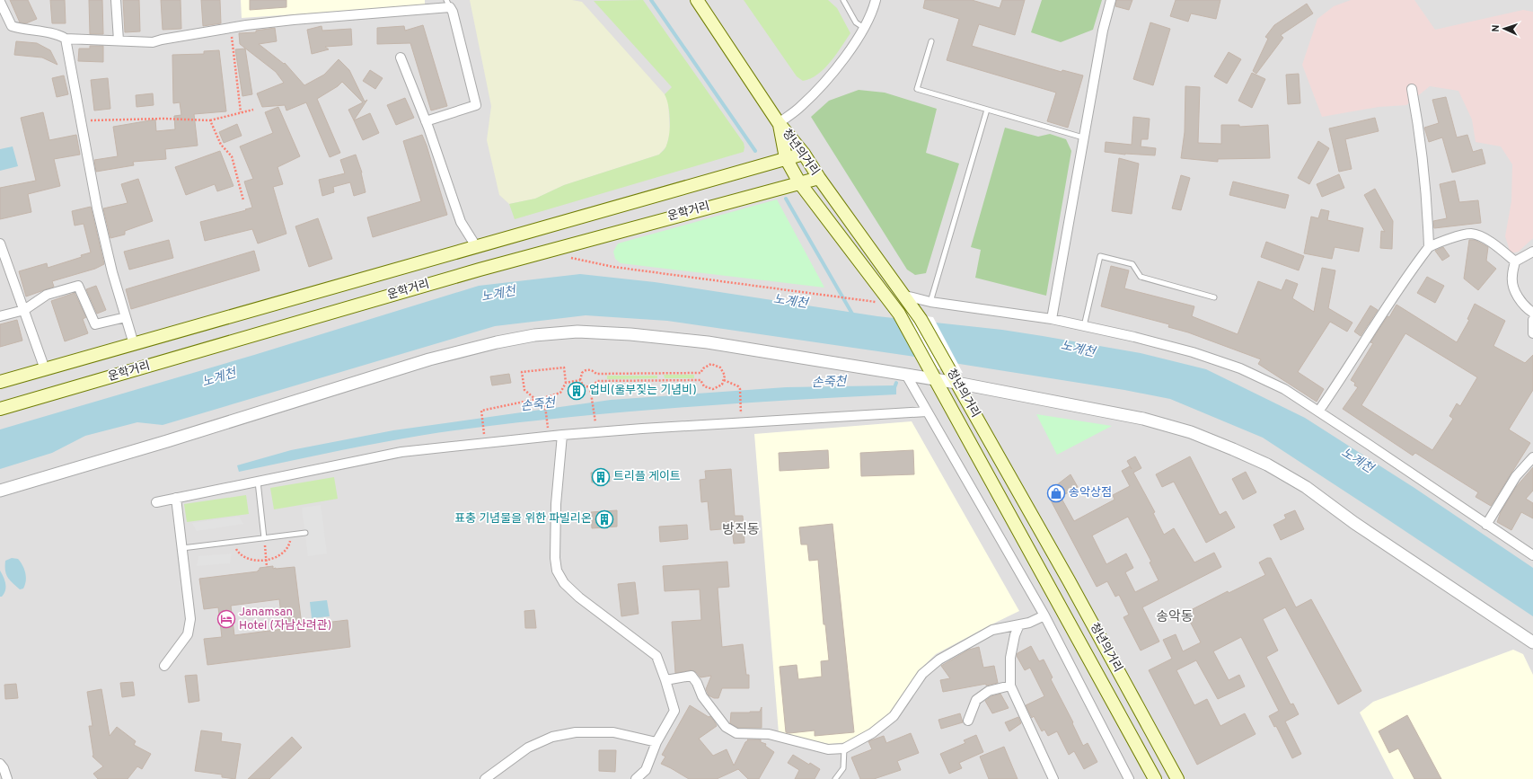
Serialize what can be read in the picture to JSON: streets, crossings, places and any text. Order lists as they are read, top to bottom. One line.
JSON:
{"streets":{"main road":["청년의거리","운학거리"]},"crossings":[["청년의거리","운학거리"]],"districts":["방직동","송악동"],"water":["노계천","손죽천"],"places":{"building":["업비(울부짖는 기념비)","트리플 게이트","표충 기념물을 위한 파빌리온"],"shop":["송악상점"],"hotel":["Janamsan Hotel (자남산려관)"]},"north":"left"}
